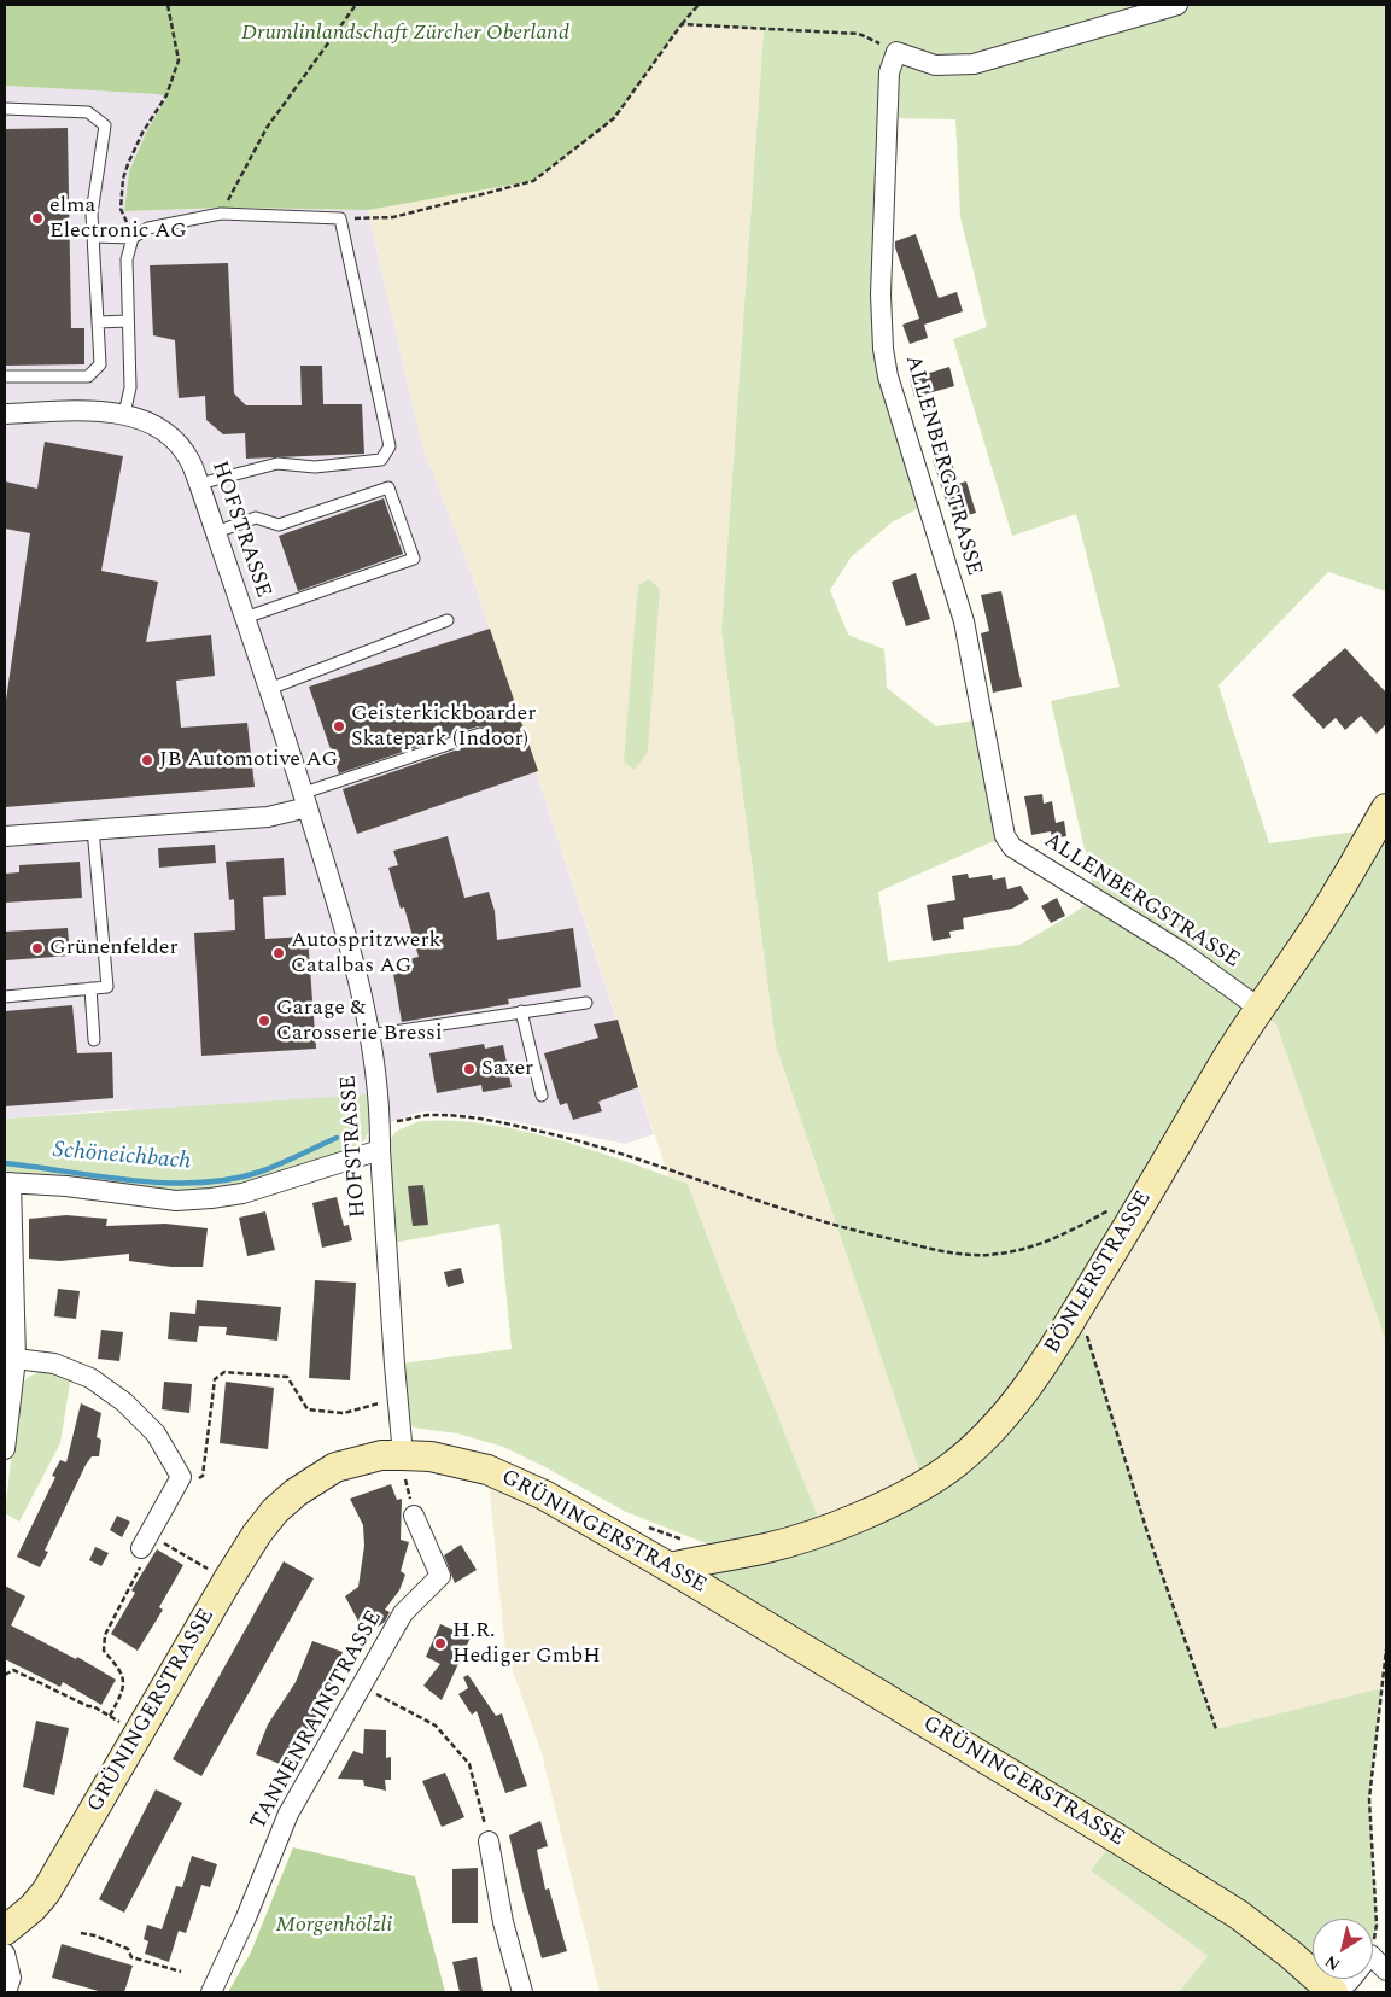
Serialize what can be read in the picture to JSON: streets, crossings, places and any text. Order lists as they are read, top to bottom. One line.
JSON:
{"streets":{"main road":["BÖNLERSTRASSE","GRÜNINGERSTRASSE"],"street":["ALLENBERGSTRASSE","HOFSTRASSE","TANNENRAINSTRASSE"]},"crossings":[["ALLENBERGSTRASSE","BÖNLERSTRASSE"],["HOFSTRASSE","GRÜNINGERSTRASSE"],["BÖNLERSTRASSE","GRÜNINGERSTRASSE"]],"water":["Schöneichbach"],"parks":["Drumlinlandschaft Zürcher Oberland","Morgenhölzli"],"places":["elma Electronic AG","Geisterkickboarder Skatepark (Indoor)","JB Automotive AG","Grünenfelder","Autospritzwerk Catalbas AG","Garage & Carosserie Bressi","Saxer","H.R. Hediger GmbH"],"north":"bottom left"}
